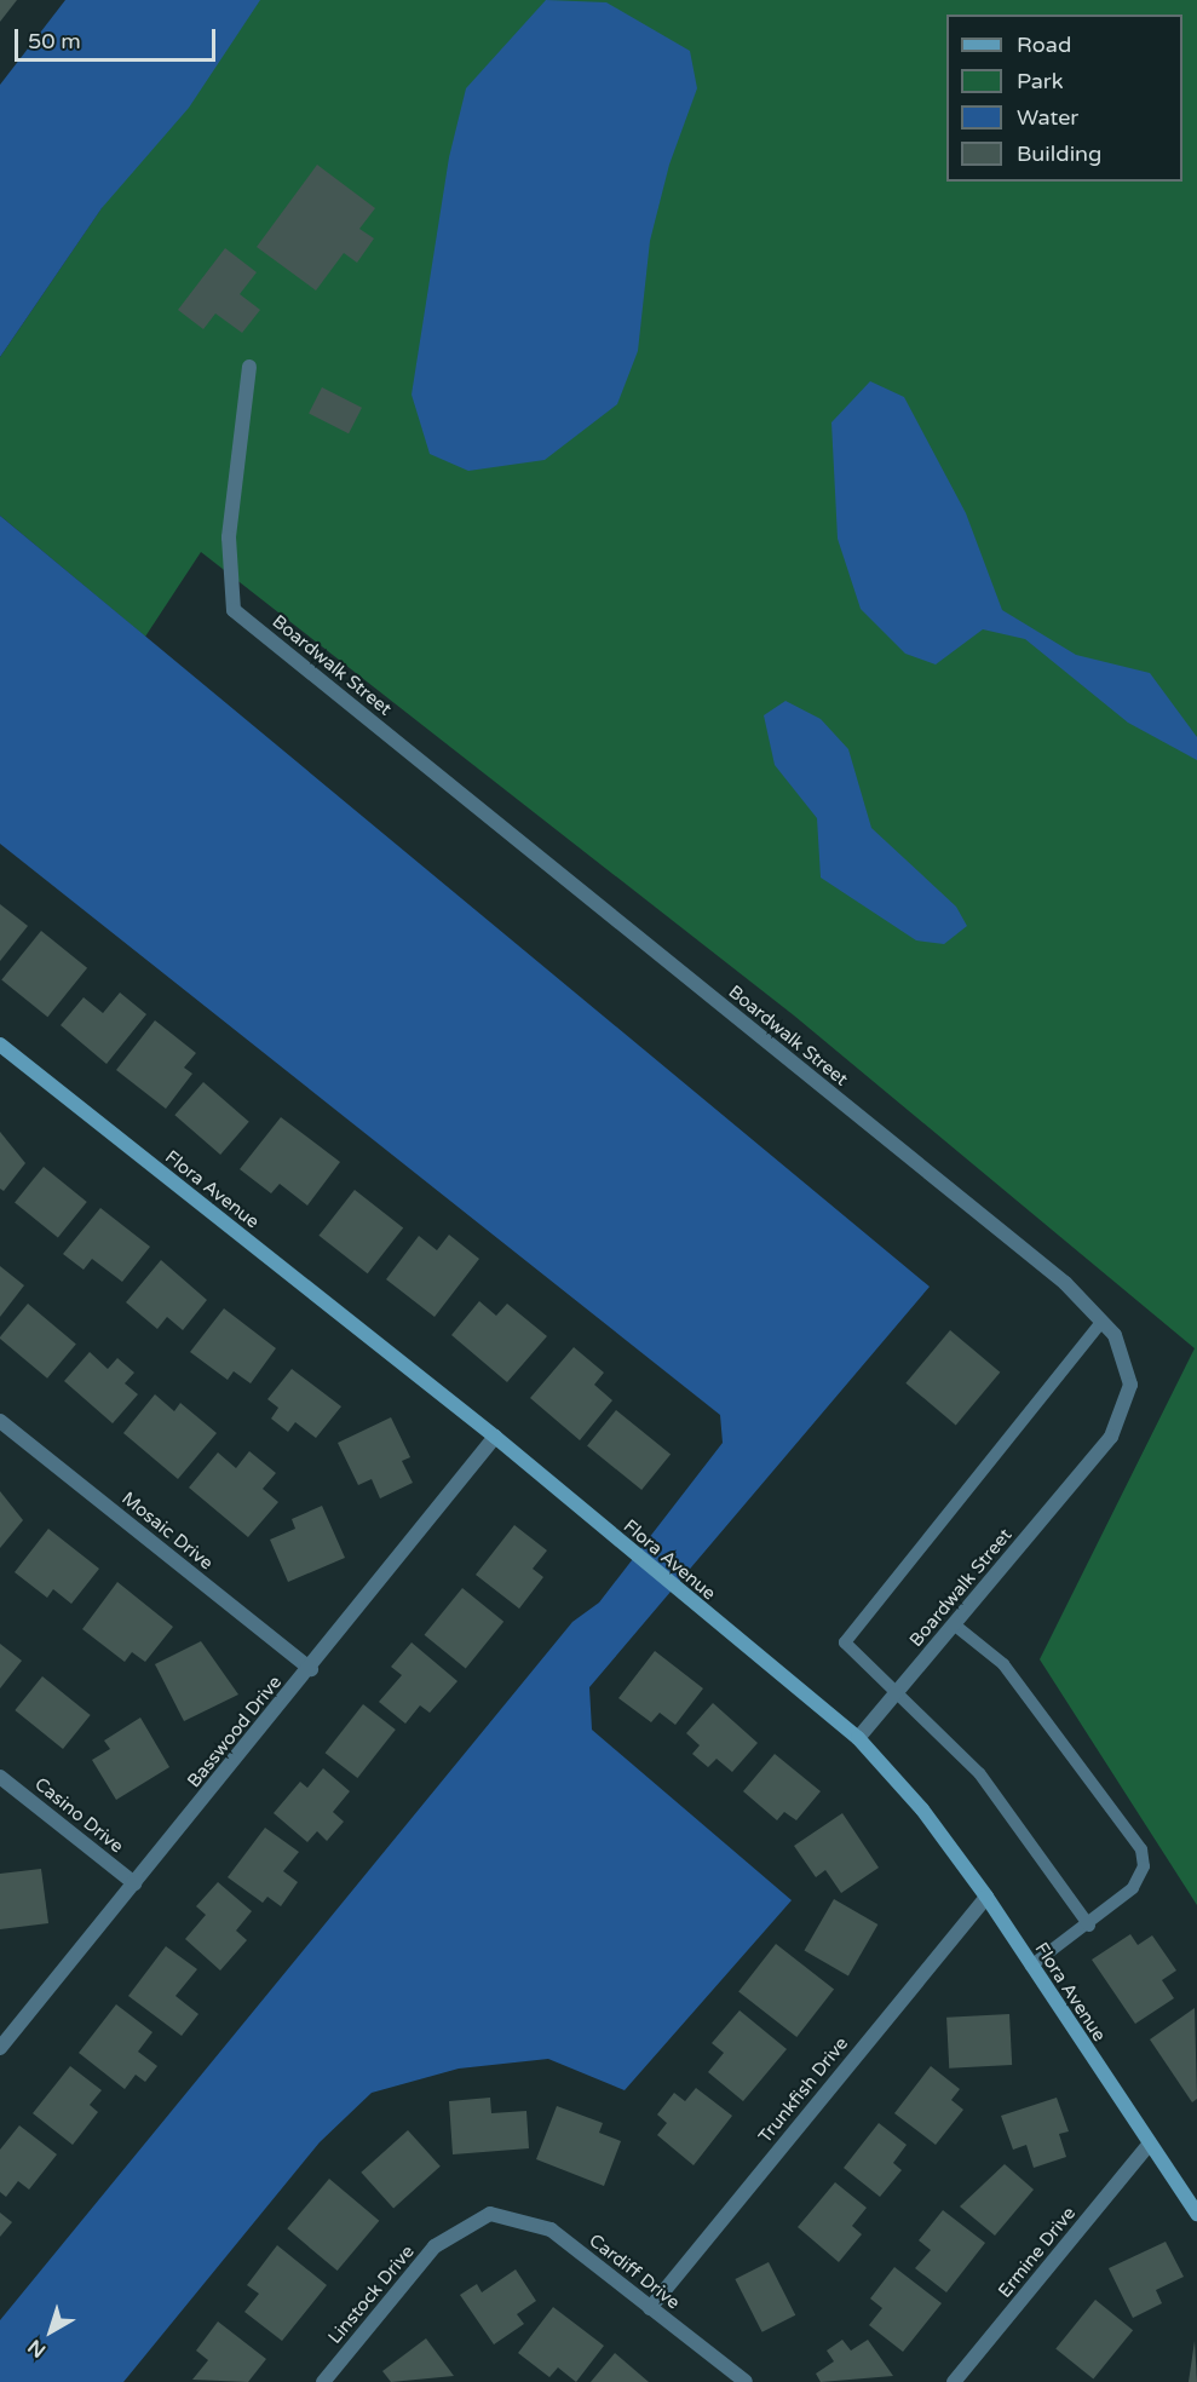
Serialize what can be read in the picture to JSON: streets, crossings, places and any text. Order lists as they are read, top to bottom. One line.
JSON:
{"streets":{"street":["Boardwalk Street","Flora Avenue","Mosaic Drive","Basswood Drive","Casino Drive","Trunkfish Drive","Ermine Drive","Cardiff Drive","Linstock Drive"]},"crossings":[["Boardwalk Street","Flora Avenue"],["Flora Avenue","Basswood Drive"],["Flora Avenue","Trunkfish Drive"],["Flora Avenue","Ermine Drive"],["Mosaic Drive","Basswood Drive"],["Basswood Drive","Casino Drive"],["Trunkfish Drive","Cardiff Drive"],["Cardiff Drive","Linstock Drive"]],"legend":["Road","Park","Water","Building"],"scale_bar":"50 m","north":"bottom left"}
